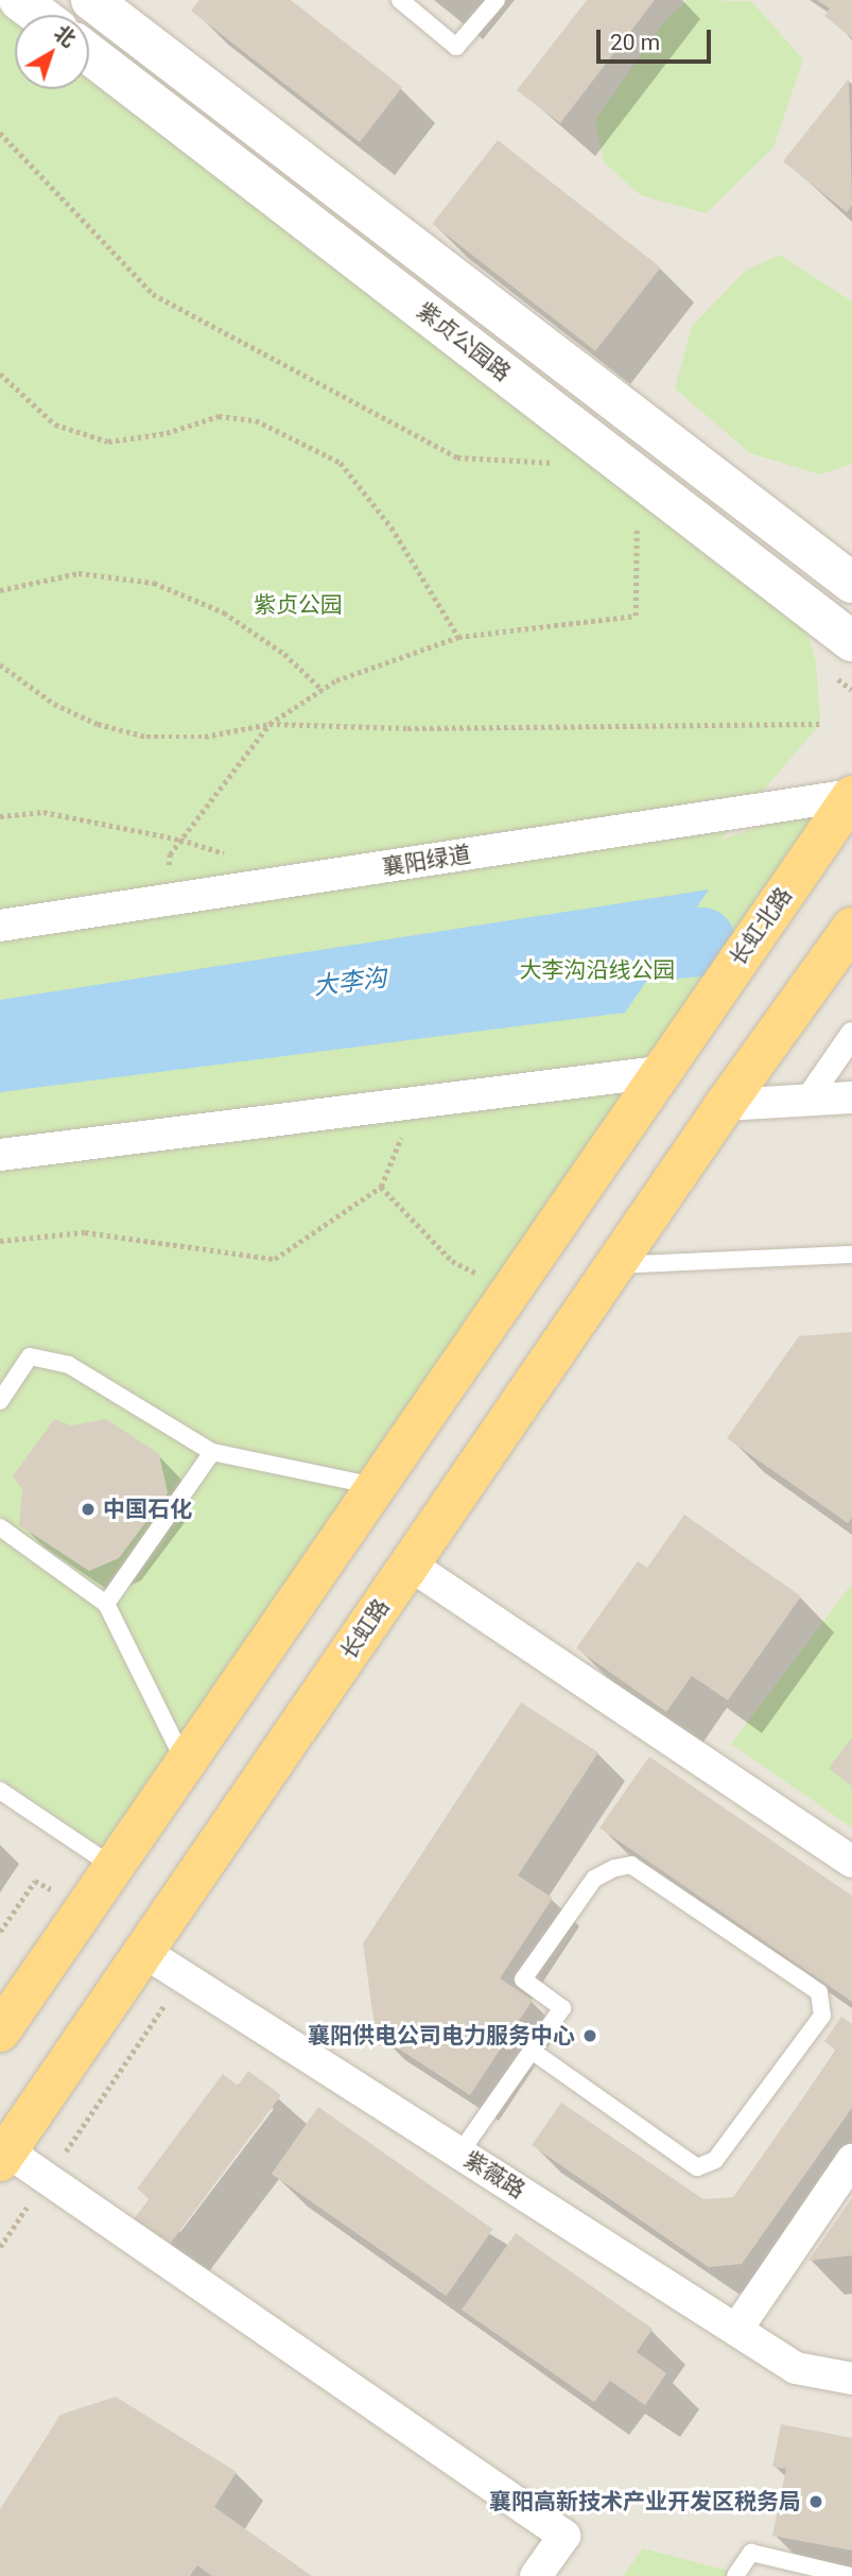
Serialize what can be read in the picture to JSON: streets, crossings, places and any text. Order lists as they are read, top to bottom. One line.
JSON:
{"streets":{"highway":["长虹北路","长虹路"],"street":["紫贞公园路","襄阳绿道","紫薇路"]},"crossings":[["襄阳绿道","长虹北路"],["长虹路","紫薇路"]],"water":["大李沟"],"parks":["紫贞公园","大李沟沿线公园"],"places":["中国石化","襄阳供电公司电力服务中心","襄阳高新技术产业开发区税务局"],"scale_bar":"20 m","north":"top right"}
